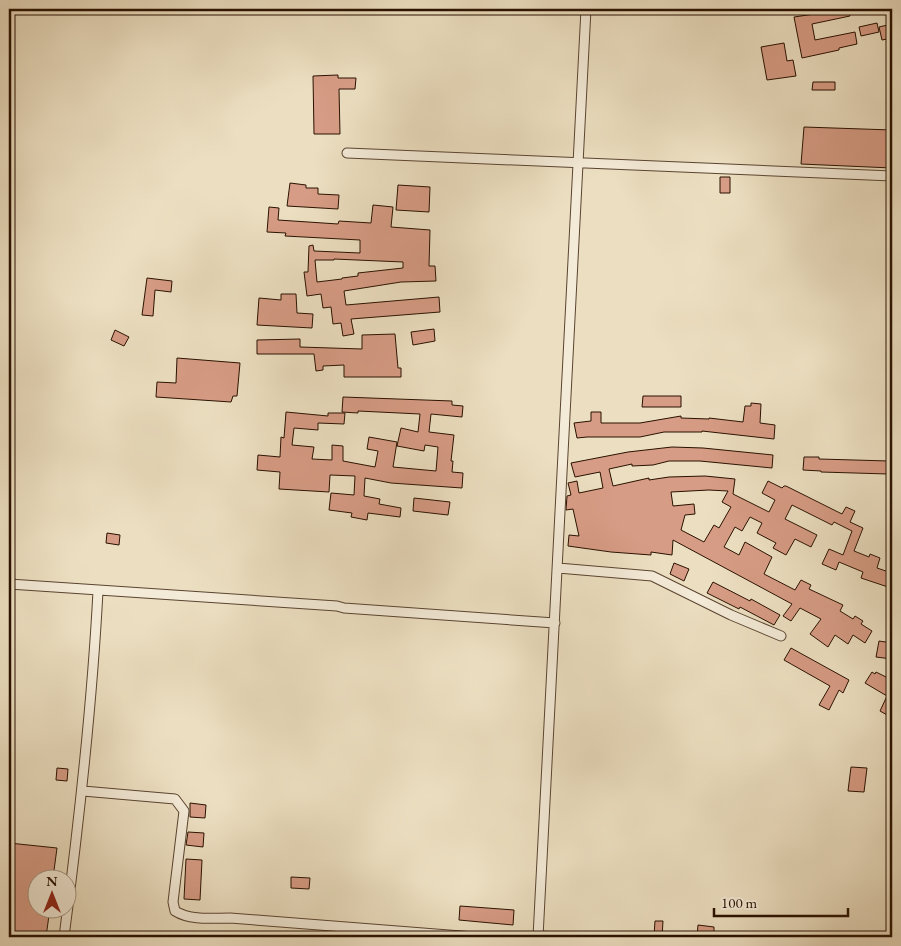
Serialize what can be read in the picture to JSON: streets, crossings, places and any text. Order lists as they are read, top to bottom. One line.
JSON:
{"scale_bar":"100 m","north":"top"}
